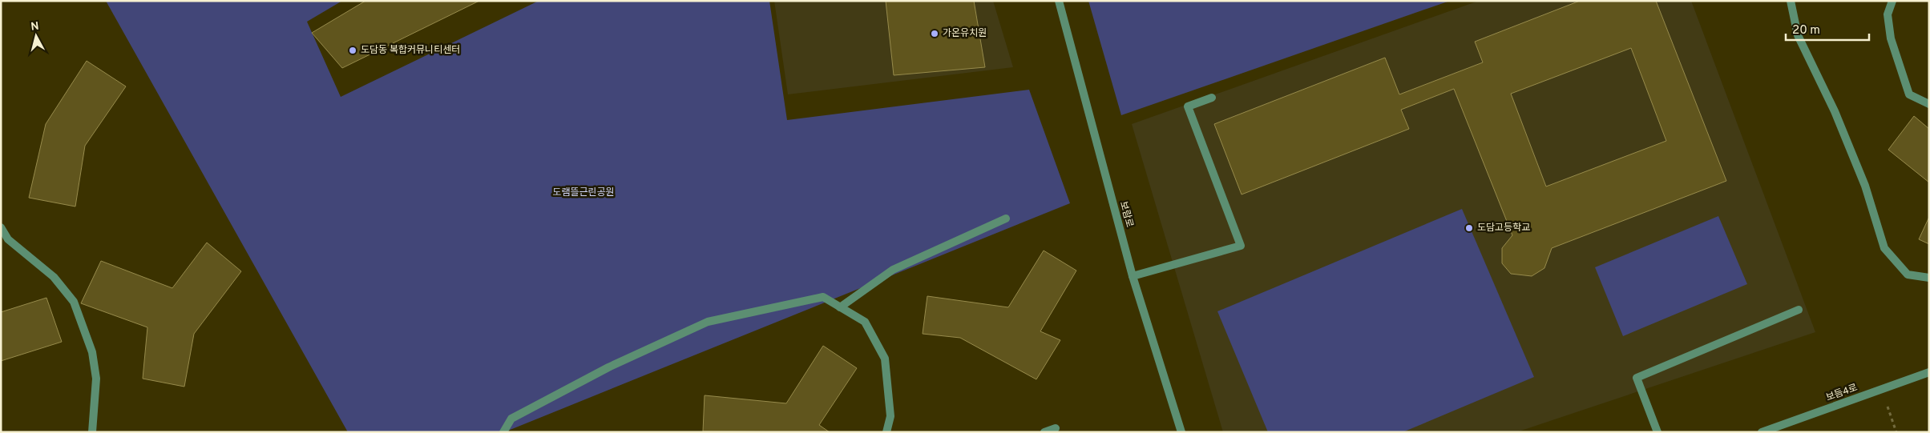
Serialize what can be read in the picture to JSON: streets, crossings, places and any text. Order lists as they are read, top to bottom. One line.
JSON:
{"streets":{"street":["보람로","보듬4로"]},"parks":["도램뜰근린공원"],"places":["가온유치원","도담동 복합커뮤니티센터","도담고등학교"],"scale_bar":"20 m","north":"top"}
